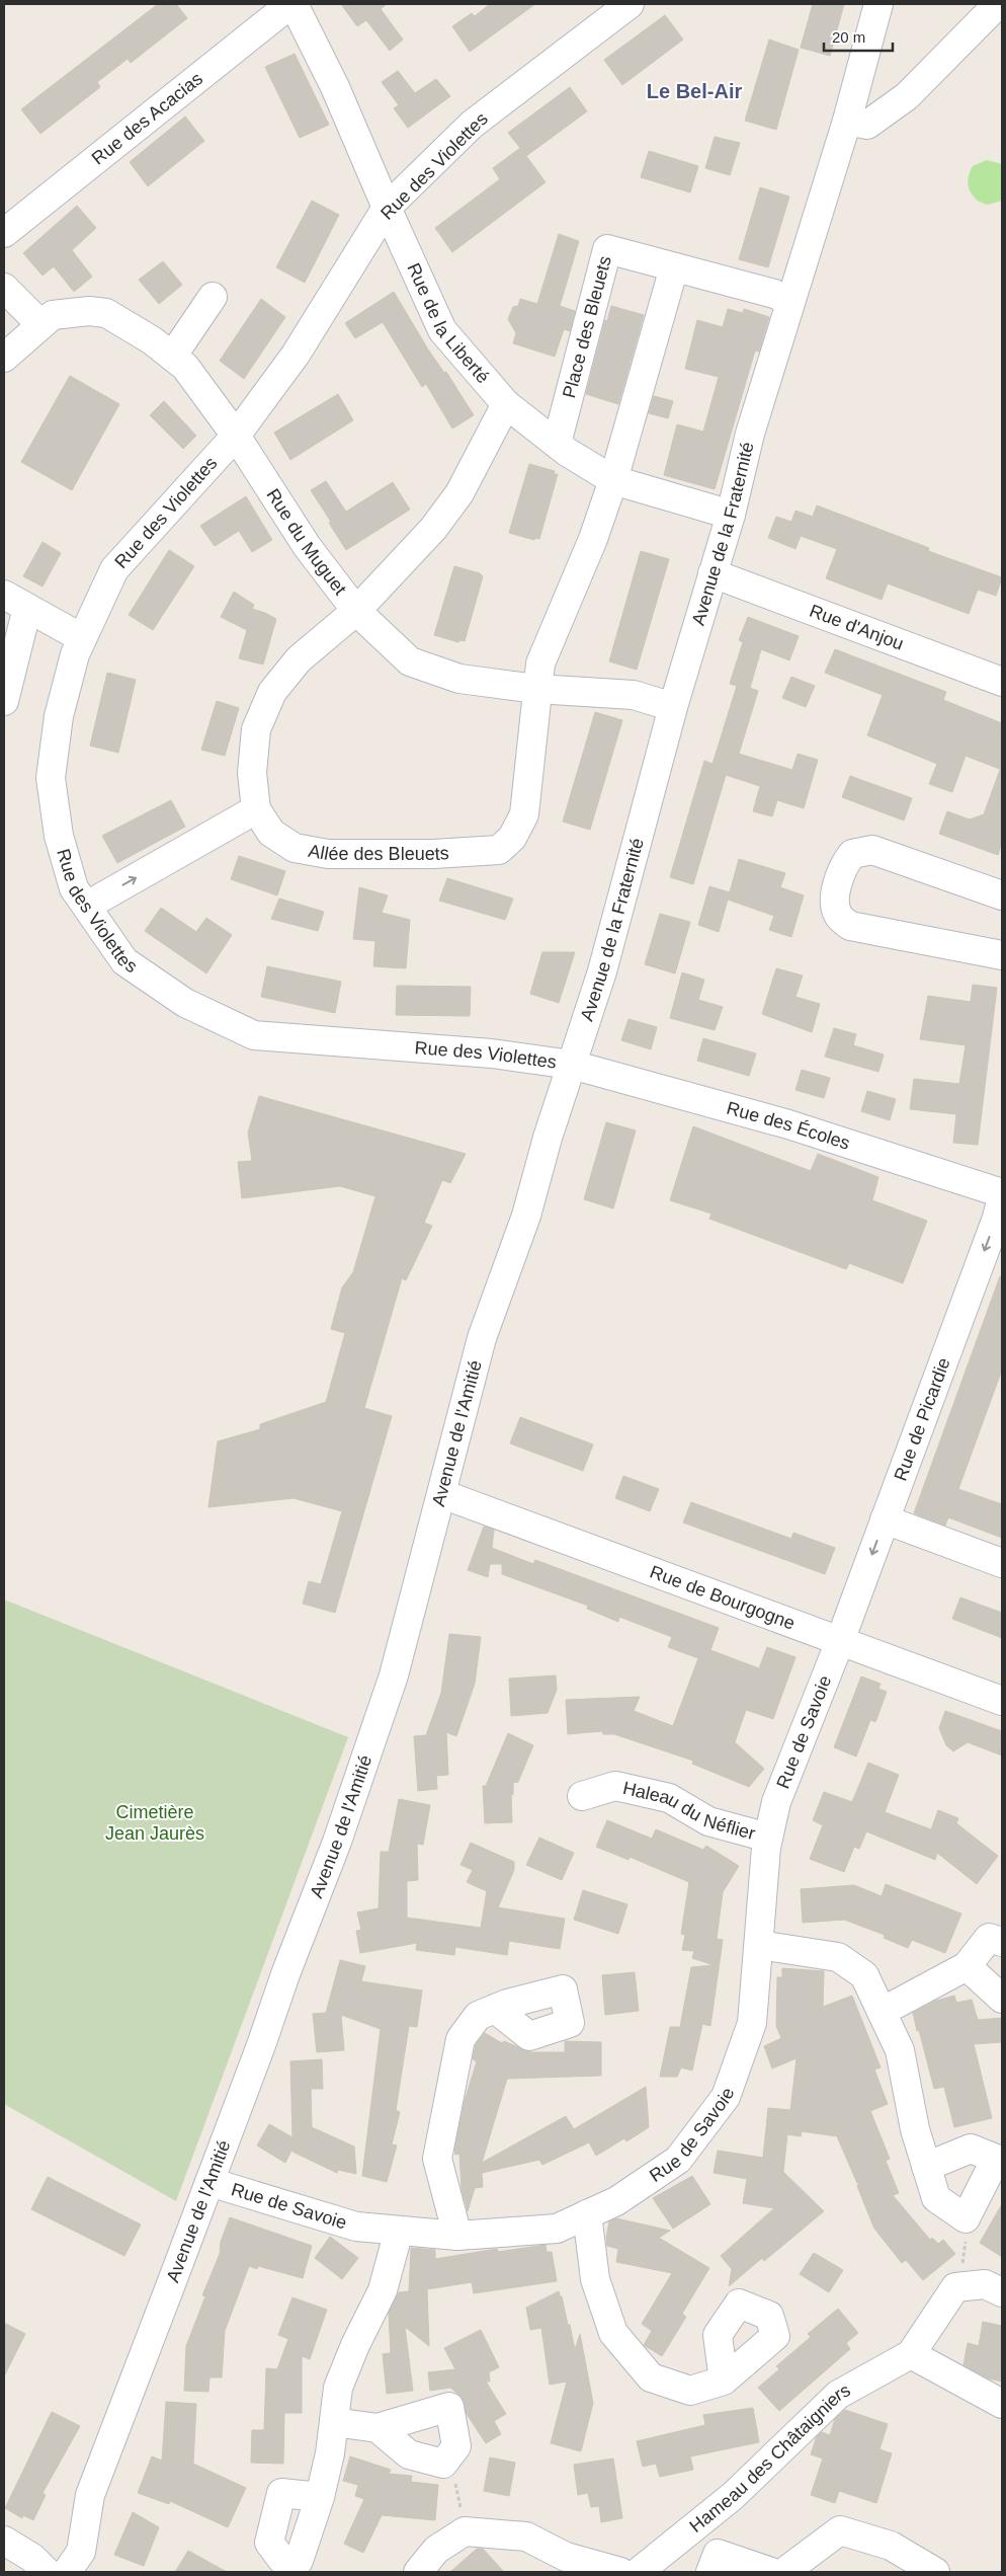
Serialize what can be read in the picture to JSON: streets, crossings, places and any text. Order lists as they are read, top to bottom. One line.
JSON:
{"streets":{"street":["Rue des Acacias","Rue des Violettes","Rue de la Liberté","Place des Bleuets","Avenue de la Fraternité","Rue du Muguet","Rue d'Anjou","Allée des Bleuets","Rue des Écoles","Rue de Picardie","Avenue de l'Amitié","Rue de Bourgogne","Rue de Savoie","Haleau du Néflier","Hameau des Châtaigniers"]},"crossings":[["Rue des Acacias","Rue de la Liberté"],["Rue des Violettes","Rue de la Liberté"],["Rue des Violettes","Avenue de la Fraternité"],["Rue des Violettes","Rue du Muguet"],["Rue des Violettes","Rue des Écoles"],["Rue des Violettes","Avenue de l'Amitié"],["Rue de la Liberté","Place des Bleuets"],["Rue de la Liberté","Avenue de la Fraternité"],["Rue de la Liberté","Allée des Bleuets"],["Place des Bleuets","Avenue de la Fraternité"],["Avenue de la Fraternité","Rue du Muguet"],["Avenue de la Fraternité","Rue d'Anjou"],["Avenue de la Fraternité","Rue des Écoles"],["Avenue de la Fraternité","Avenue de l'Amitié"],["Rue du Muguet","Allée des Bleuets"],["Rue des Écoles","Avenue de l'Amitié"],["Rue de Picardie","Rue de Bourgogne"],["Rue de Picardie","Rue de Savoie"],["Avenue de l'Amitié","Rue de Bourgogne"],["Avenue de l'Amitié","Rue de Savoie"],["Rue de Bourgogne","Rue de Savoie"],["Rue de Savoie","Haleau du Néflier"]],"one_way":["Rue de Picardie"],"districts":["Le Bel-Air"],"parks":["Cimetière Jean Jaurès"],"scale_bar":"20 m"}
